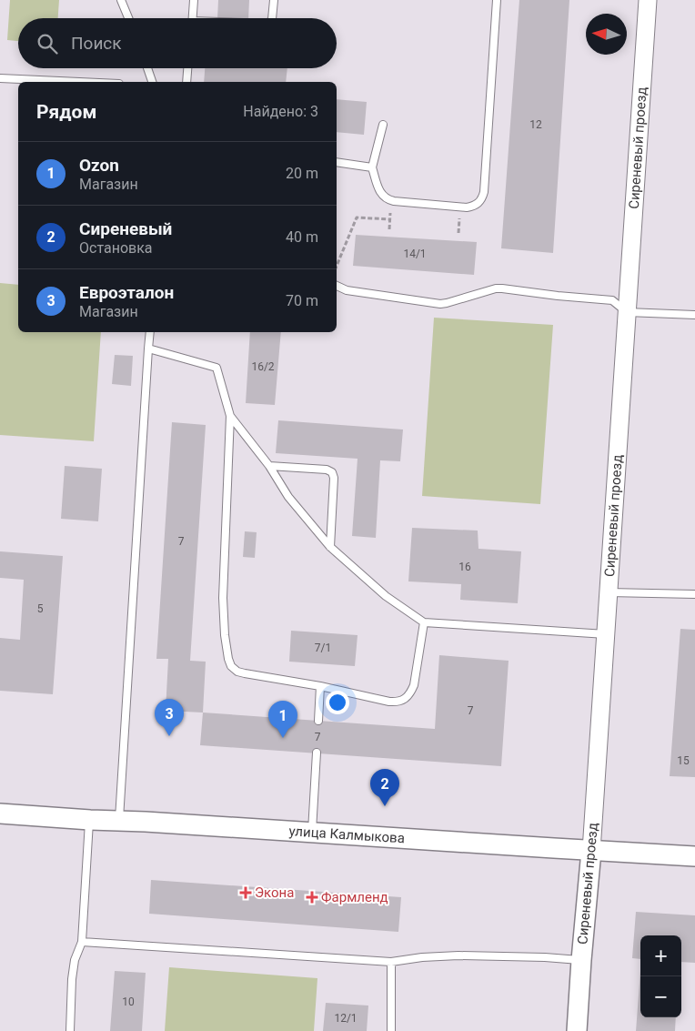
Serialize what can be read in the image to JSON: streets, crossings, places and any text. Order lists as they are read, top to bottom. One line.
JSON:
{"streets":{"main road":["Сиреневый проезд","улица Калмыкова"]},"crossings":[["Сиреневый проезд","улица Калмыкова"]],"places":{"health":["Экона","Фармленд"]},"house_numbers":["12","14/1","16/2","7","16","5","7/1","7","7","15","10","12/1"],"north":"left","page":{"search":"Поиск","heading":["Рядом","Найдено: 3"],"list":[{"mark":"1","name":"Ozon","note":"Магазин","value":"20 m"},{"mark":"2","name":"Сиреневый","note":"Остановка","value":"40 m"},{"mark":"3","name":"Евроэталон","note":"Магазин","value":"70 m"}],"pins":["3","1","2"],"map_buttons":["+","−"]}}
